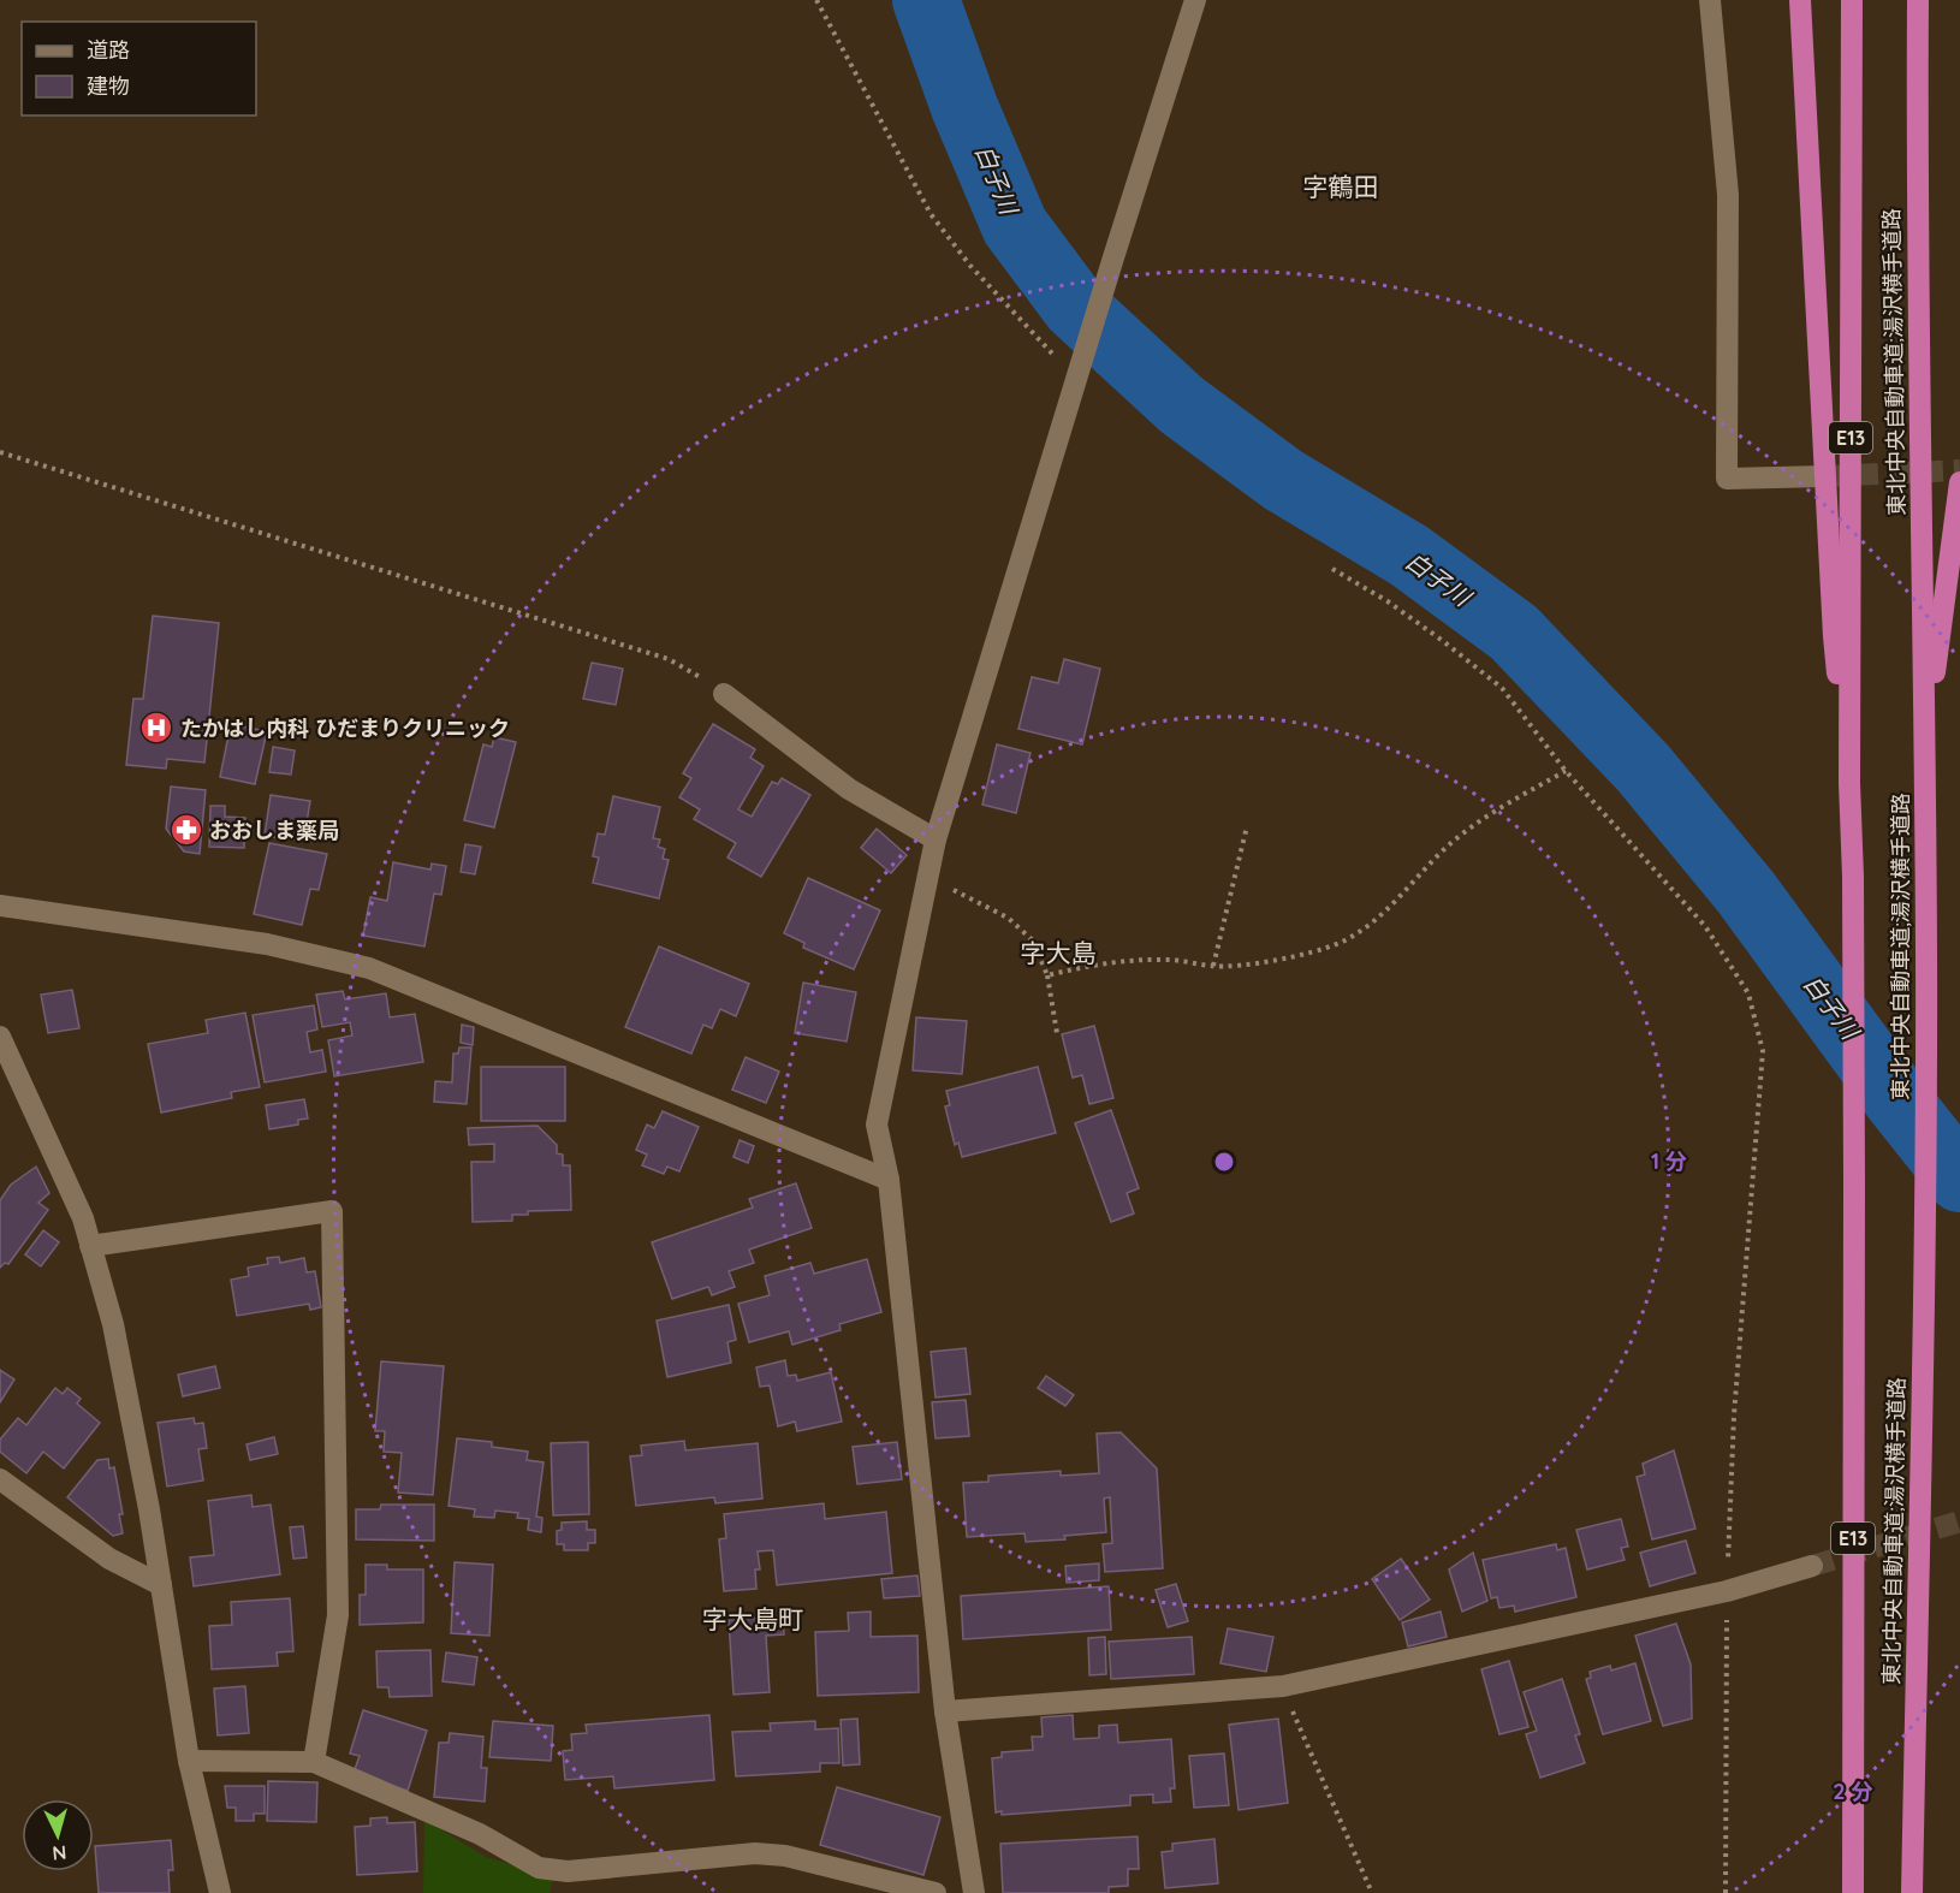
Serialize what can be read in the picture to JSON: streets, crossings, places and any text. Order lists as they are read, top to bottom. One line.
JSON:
{"streets":{"highway":["東北中央自動車道;湯沢横手道路","E13"]},"districts":["字鶴田","字大島","字大島町"],"water":["白子川"],"places":{"hospital":["たかはし内科 ひだまりクリニック"],"pharmacy":["おおしま薬局"]},"legend":["道路","建物"],"north":"bottom","rings":["1 分","2 分"]}
